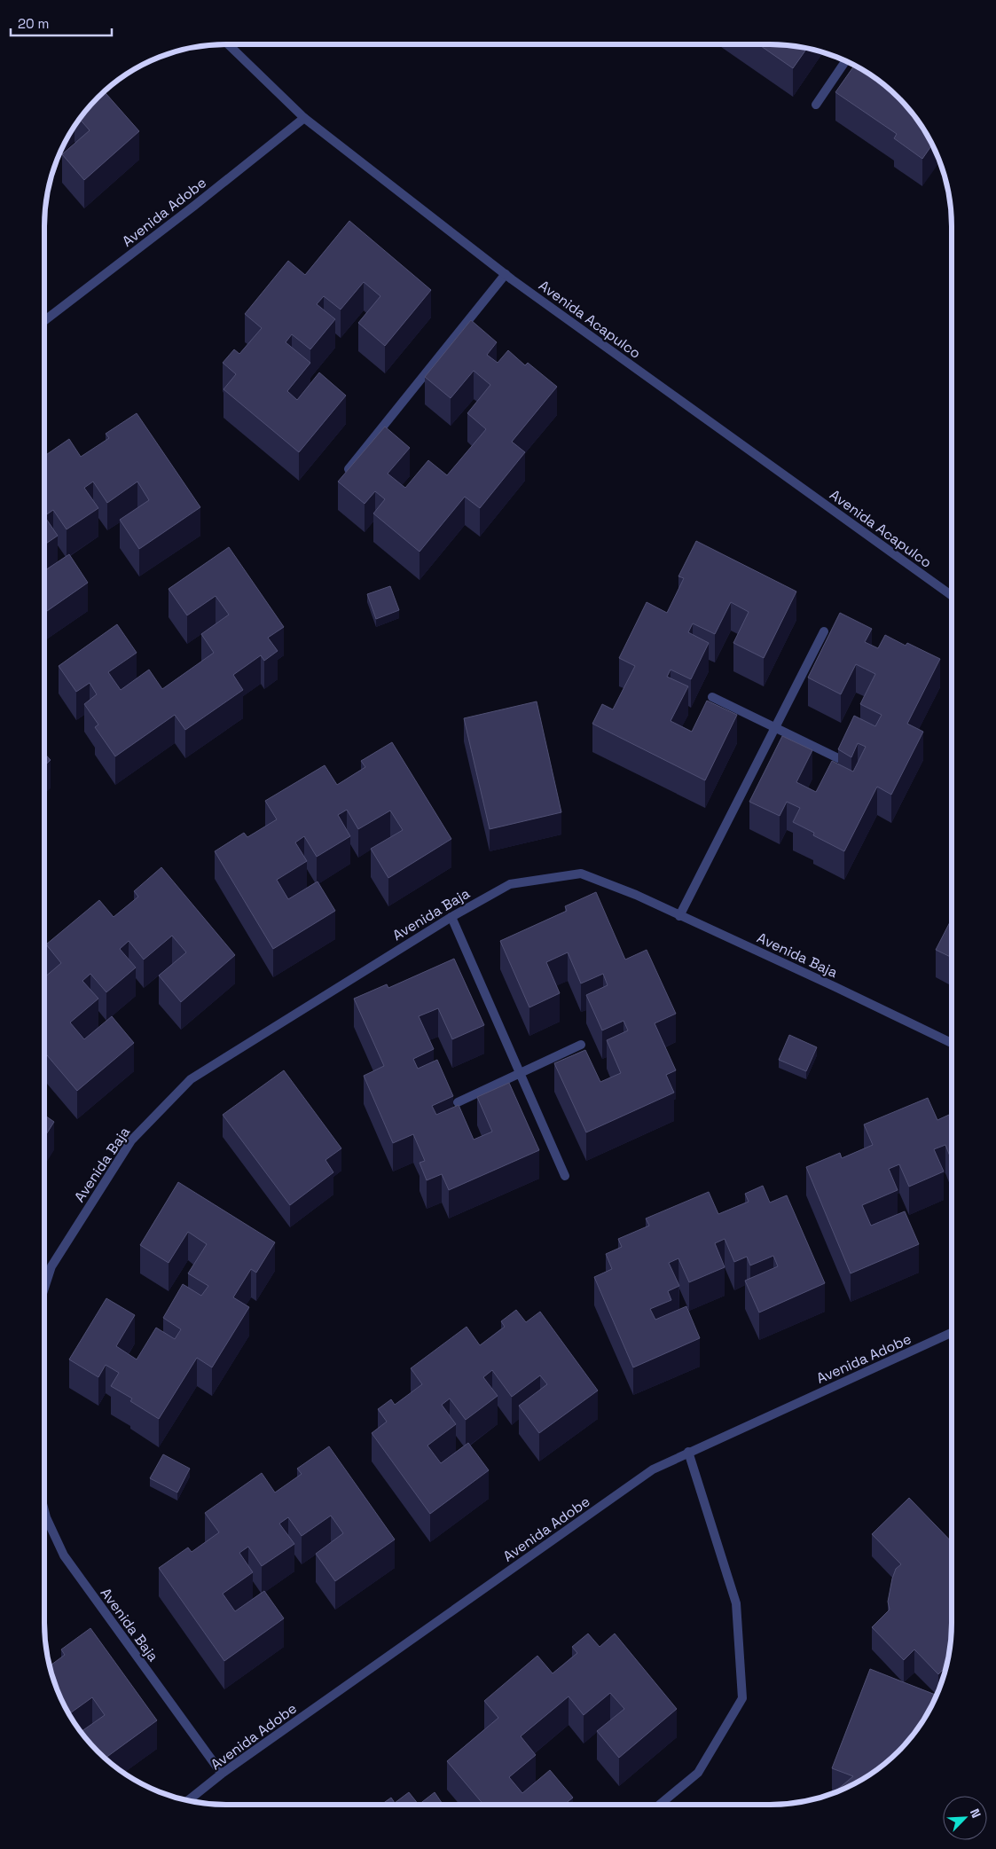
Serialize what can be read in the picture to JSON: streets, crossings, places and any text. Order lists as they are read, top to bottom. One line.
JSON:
{"streets":{"street":["Avenida Adobe","Avenida Acapulco","Avenida Baja"]},"crossings":[["Avenida Adobe","Avenida Acapulco"],["Avenida Adobe","Avenida Baja"]],"scale_bar":"20 m","north":"top right"}
